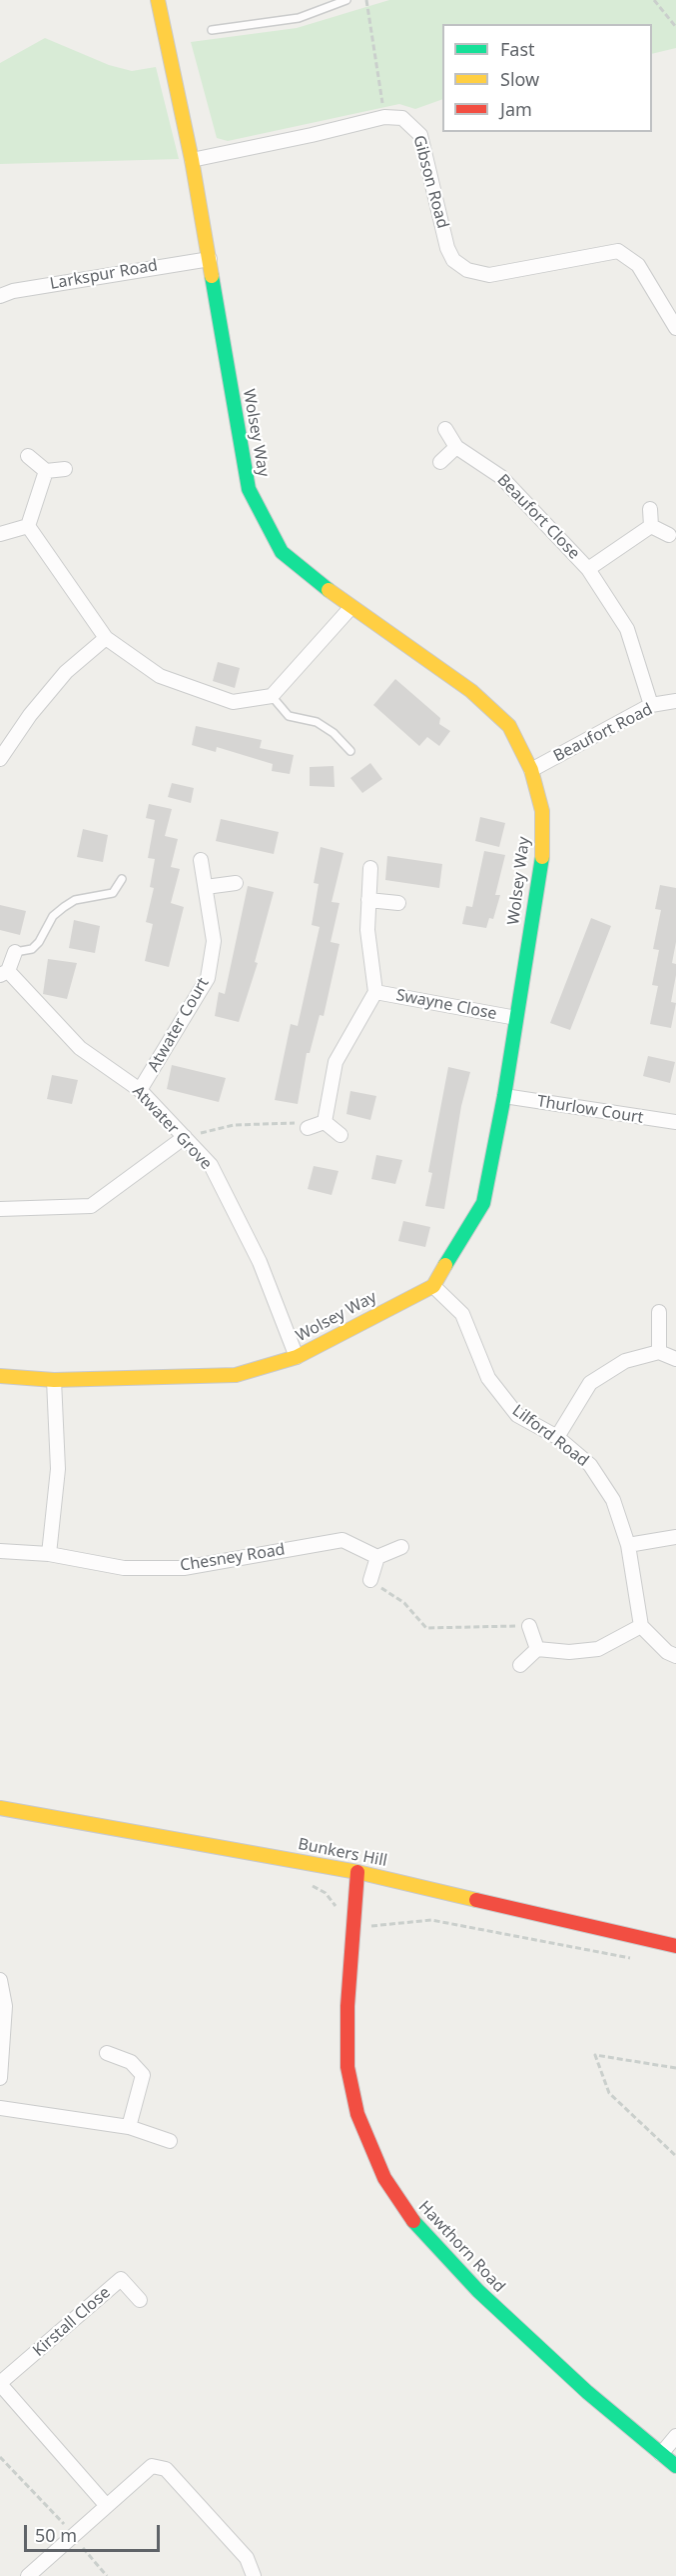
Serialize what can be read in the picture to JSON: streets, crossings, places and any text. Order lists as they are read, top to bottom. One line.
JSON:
{"streets":{"street":["Gibson Road","Larkspur Road","Wolsey Way","Beaufort Close","Beaufort Road","Swayne Close","Atwater Court","Thurlow Court","Atwater Grove","Lilford Road","Chesney Road","Bunkers Hill","Hawthorn Road","Kirstall Close"]},"crossings":[["Larkspur Road","Wolsey Way"],["Wolsey Way","Beaufort Road"],["Wolsey Way","Swayne Close"],["Wolsey Way","Thurlow Court"],["Wolsey Way","Atwater Grove"],["Wolsey Way","Lilford Road"],["Beaufort Close","Beaufort Road"],["Atwater Court","Atwater Grove"],["Bunkers Hill","Hawthorn Road"]],"legend":["Fast","Slow","Jam"],"scale_bar":"50 m"}
